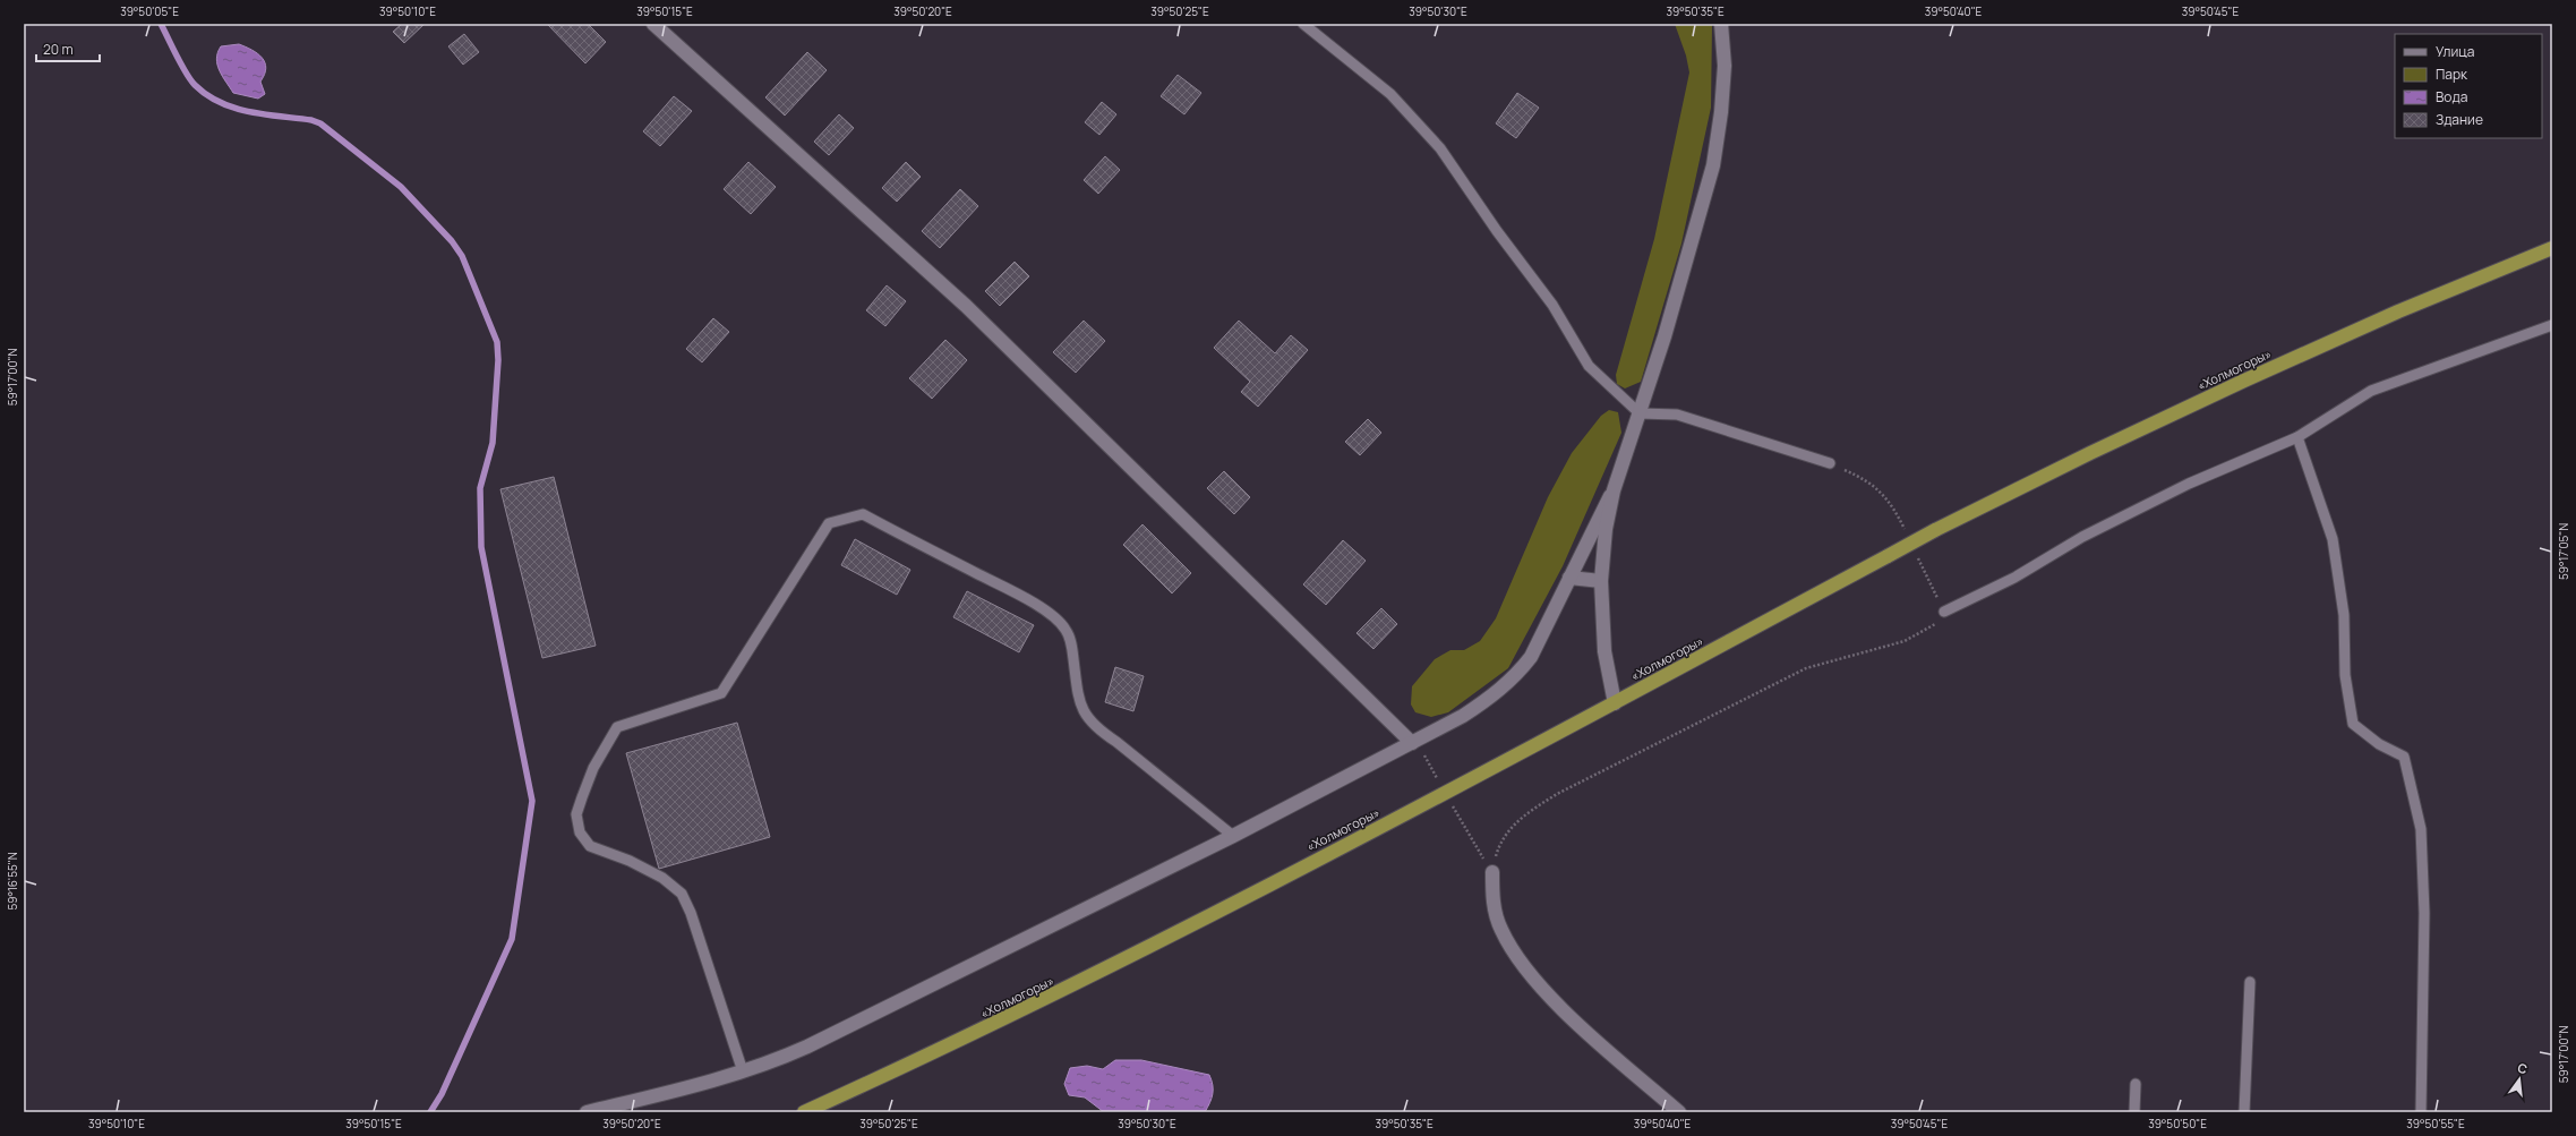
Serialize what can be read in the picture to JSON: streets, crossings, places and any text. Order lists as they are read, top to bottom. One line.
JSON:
{"streets":{"highway":["«Холмогоры»"]},"legend":["Улица","Парк","Вода","Здание"],"scale_bar":"20 m","north":"top","coordinates":["39°50'05\"E","39°50'10\"E","39°50'15\"E","39°50'20\"E","39°50'25\"E","39°50'30\"E","39°50'35\"E","39°50'40\"E","39°50'45\"E","59°17'00\"N","59°17'05\"N","59°16'55\"N","39°50'50\"E","39°50'55\"E"]}
